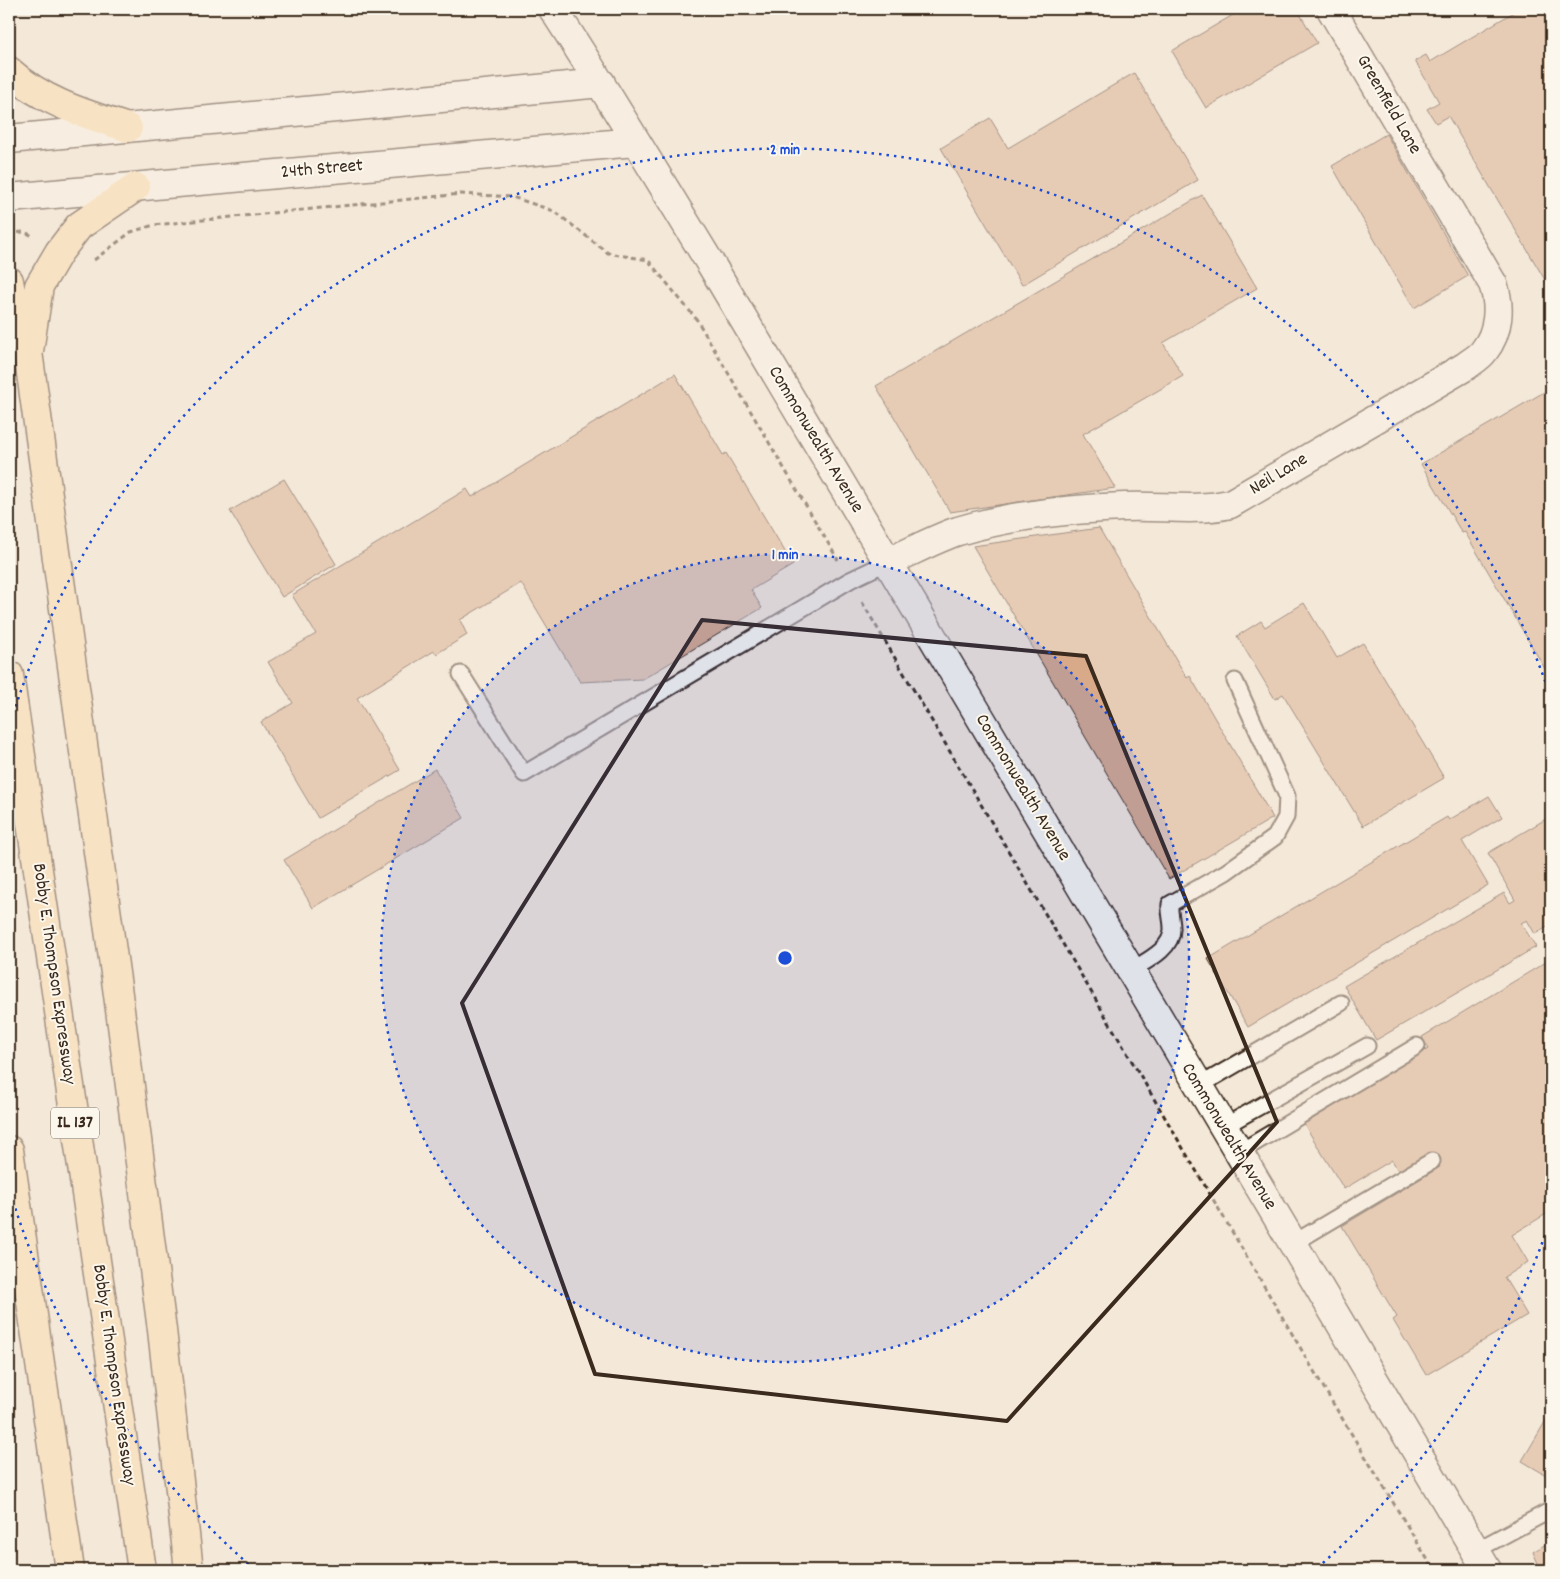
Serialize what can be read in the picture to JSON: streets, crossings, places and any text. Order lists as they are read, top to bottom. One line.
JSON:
{"streets":{"highway":["Bobby E. Thompson Expressway","IL 137"],"street":["Greenfield Lane","24th Street","Commonwealth Avenue","Neil Lane"]},"crossings":[["Greenfield Lane","Neil Lane"],["24th Street","Commonwealth Avenue"],["Commonwealth Avenue","Neil Lane"]],"rings":["2 min","1 min"]}
